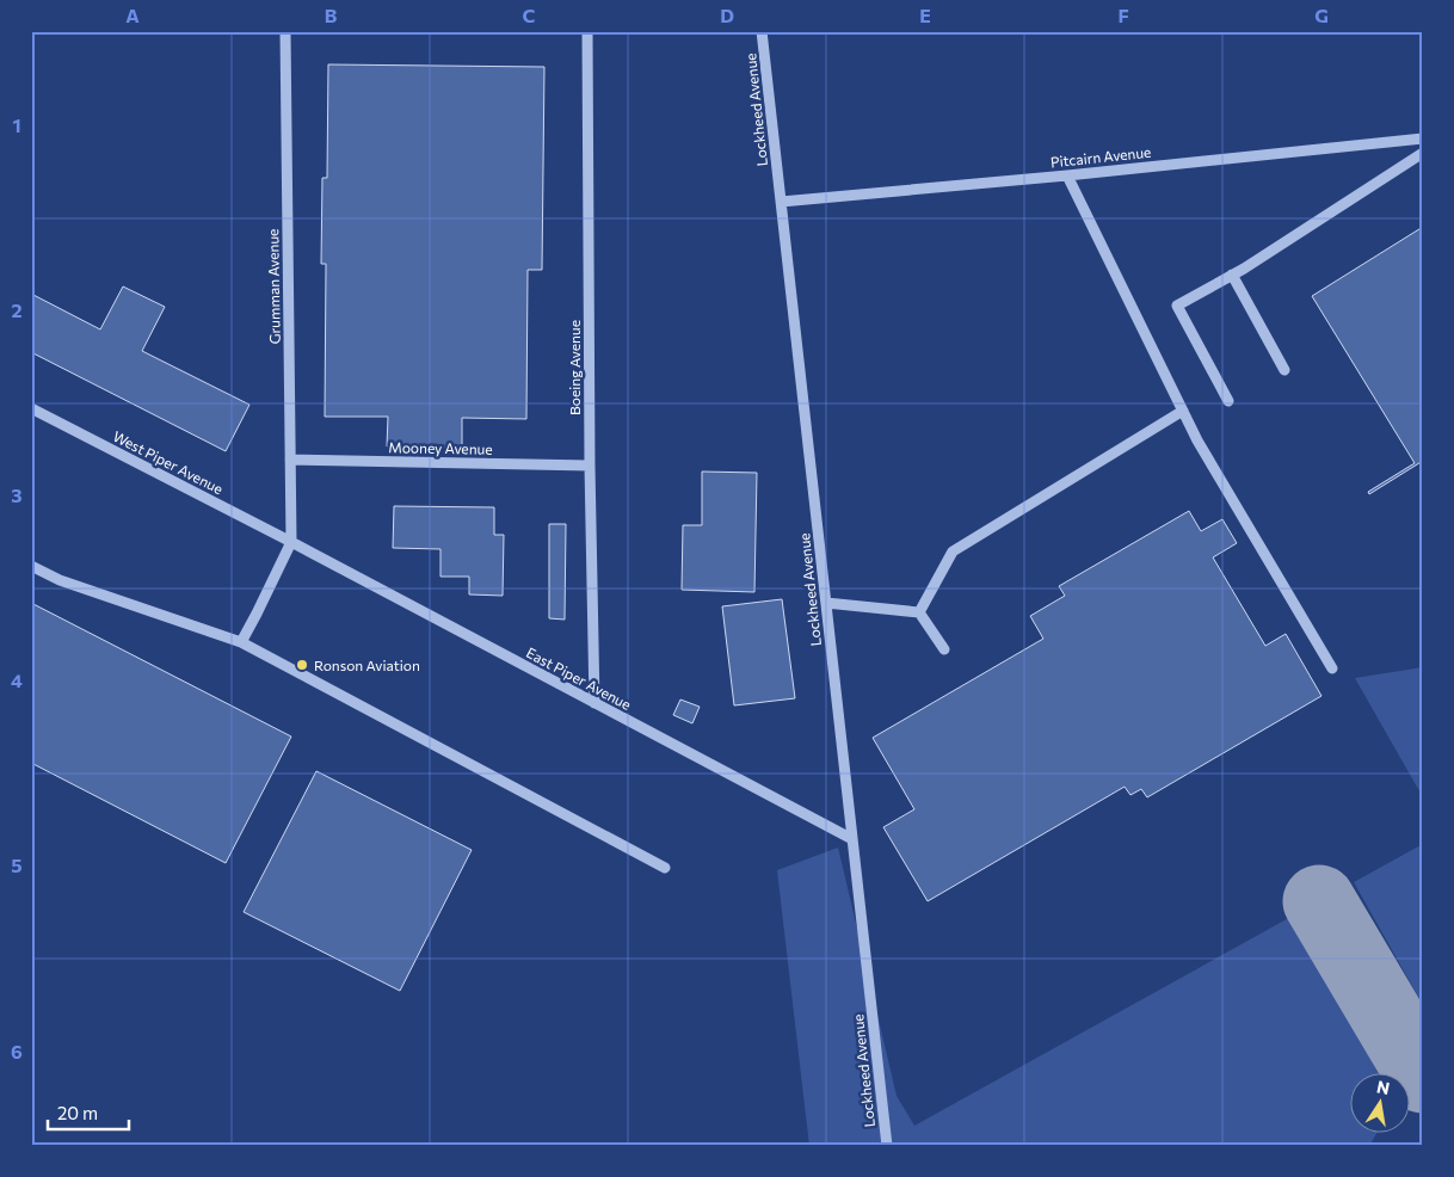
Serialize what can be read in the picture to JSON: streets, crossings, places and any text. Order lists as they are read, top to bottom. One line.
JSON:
{"streets":{"lane":["Lockheed Avenue","Pitcairn Avenue","Grumman Avenue","Boeing Avenue","Mooney Avenue","West Piper Avenue","East Piper Avenue"]},"crossings":[["Lockheed Avenue","Pitcairn Avenue"],["Lockheed Avenue","East Piper Avenue"],["Grumman Avenue","Mooney Avenue"],["Grumman Avenue","West Piper Avenue"],["Grumman Avenue","East Piper Avenue"],["Boeing Avenue","Mooney Avenue"],["Boeing Avenue","East Piper Avenue"],["West Piper Avenue","East Piper Avenue"]],"places":["Ronson Aviation"],"scale_bar":"20 m","north":"top","grid":{"columns":["A","B","C","D","E","F","G"],"rows":["1","2","3","4","5","6"]}}
